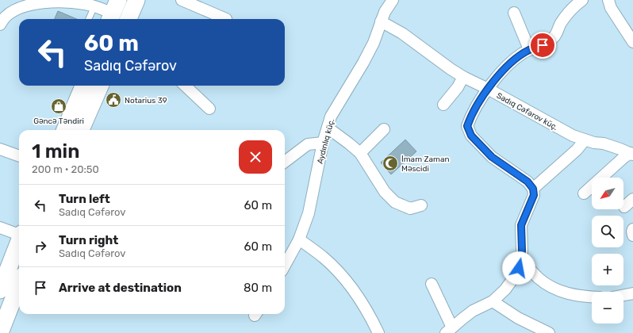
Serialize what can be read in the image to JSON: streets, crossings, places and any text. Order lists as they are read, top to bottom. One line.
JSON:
{"streets":{"street":["Sadıq Cəfərov küç.","Aydınlıq küç."]},"crossings":[["Sadıq Cəfərov küç.","Aydınlıq küç."]],"places":{"public building":["Notarius 39"],"shop":["Gəncə Təndiri"],"mosque":["İmam Zaman Məscidi"]},"north":"bottom left","page":{"turn":["60 m","Sadıq Cəfərov"],"heading":["1 min","200 m · 20:50"],"map_buttons":["+","−"],"list":[{"name":"Turn left","note":"Sadıq Cəfərov","value":"60 m"},{"name":"Turn right","note":"Sadıq Cəfərov","value":"60 m"},{"name":"Arrive at destination","value":"80 m"}]}}
